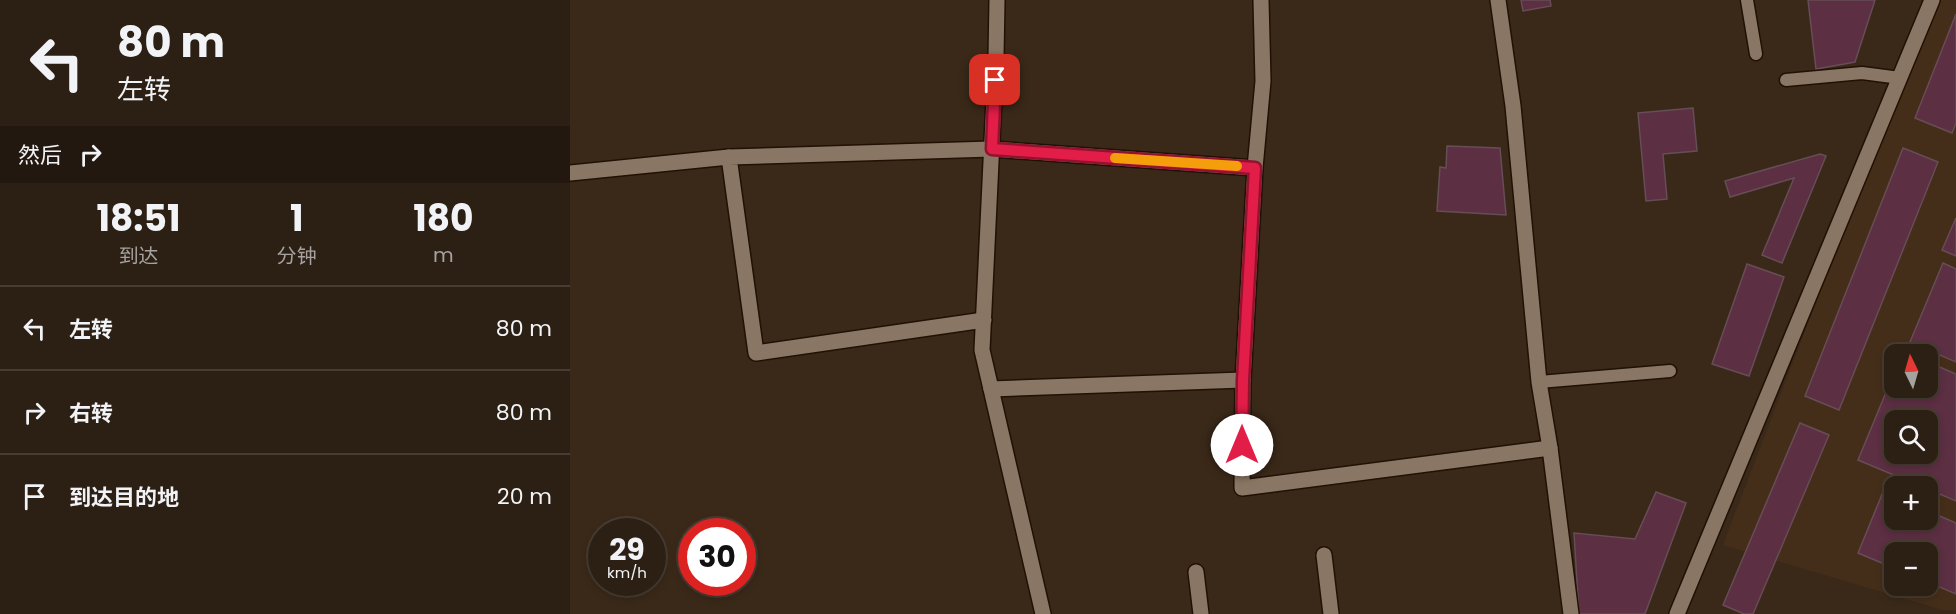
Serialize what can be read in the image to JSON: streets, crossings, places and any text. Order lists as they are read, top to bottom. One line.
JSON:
{"north":"top","page":{"turn":["80 m","左转"],"then":"然后","eta":["18:51","到达","1","分钟","180","m"],"list":[{"name":"左转","value":"80 m"},{"name":"右转","value":"80 m"},{"name":"到达目的地","value":"20 m"}],"map_buttons":["+","−"],"speed":"29 km/h","limit":"30"}}
